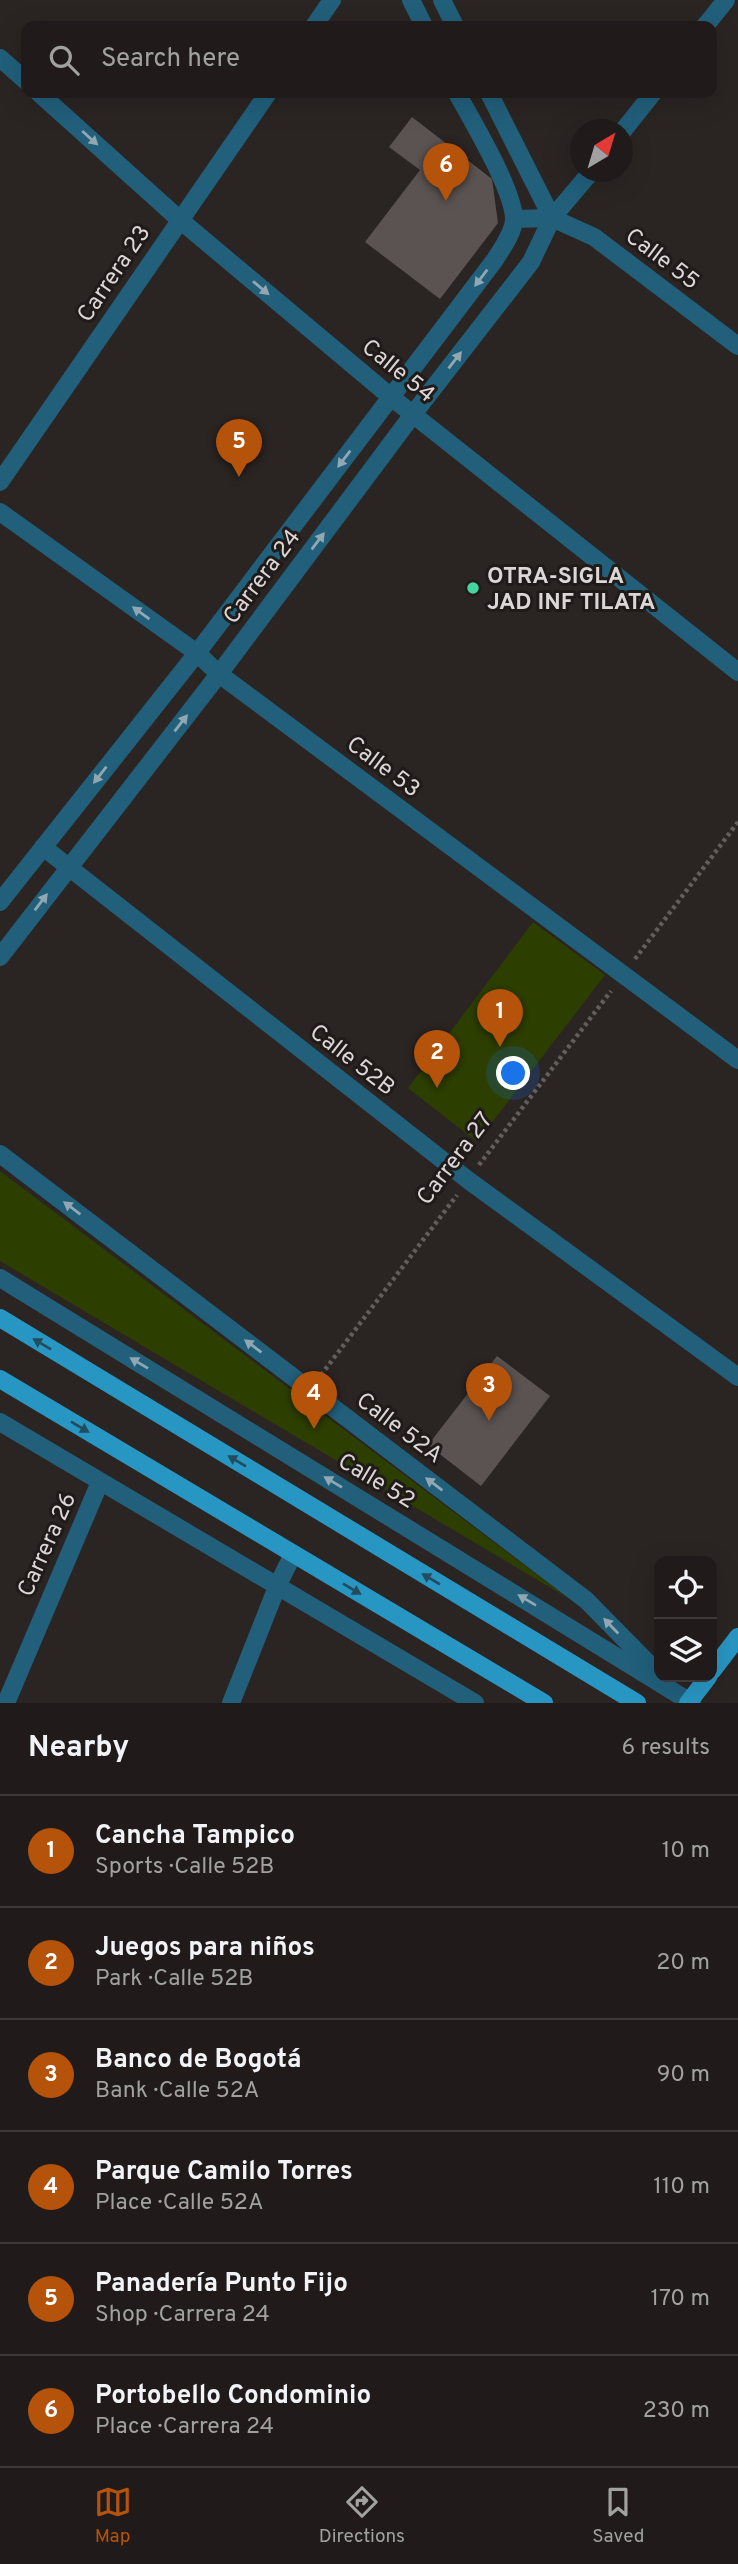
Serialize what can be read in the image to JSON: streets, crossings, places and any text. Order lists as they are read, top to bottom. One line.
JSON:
{"streets":{"street":["Calle 55","Carrera 23","Calle 54","Carrera 24","Calle 53","Calle 52B","Calle 52A","Calle 52","Carrera 26"],"path":["Carrera 27"]},"crossings":[["Calle 55","Carrera 24"],["Carrera 23","Calle 54"],["Calle 54","Carrera 24"],["Carrera 24","Calle 53"],["Carrera 24","Calle 52B"],["Calle 53","Carrera 27"],["Calle 52B","Carrera 27"],["Carrera 27","Calle 52A"],["Calle 52A","Calle 52"]],"one_way":["Calle 54","Calle 52A"],"places":["OTRA-SIGLA JAD INF TILATA"],"north":"top right","page":{"search":"Search here","pins":["6","5","1","2","3","4"],"heading":["Nearby","6 results"],"list":[{"mark":"1","name":"Cancha Tampico","note":"Sports · Calle 52B","value":"10 m"},{"mark":"2","name":"Juegos para niños","note":"Park · Calle 52B","value":"20 m"},{"mark":"3","name":"Banco de Bogotá","note":"Bank · Calle 52A","value":"90 m"},{"mark":"4","name":"Parque Camilo Torres","note":"Place · Calle 52A","value":"110 m"},{"mark":"5","name":"Panadería Punto Fijo","note":"Shop · Carrera 24","value":"170 m"},{"mark":"6","name":"Portobello Condominio","note":"Place · Carrera 24","value":"230 m"}],"nav":["Map","Directions","Saved"]}}
